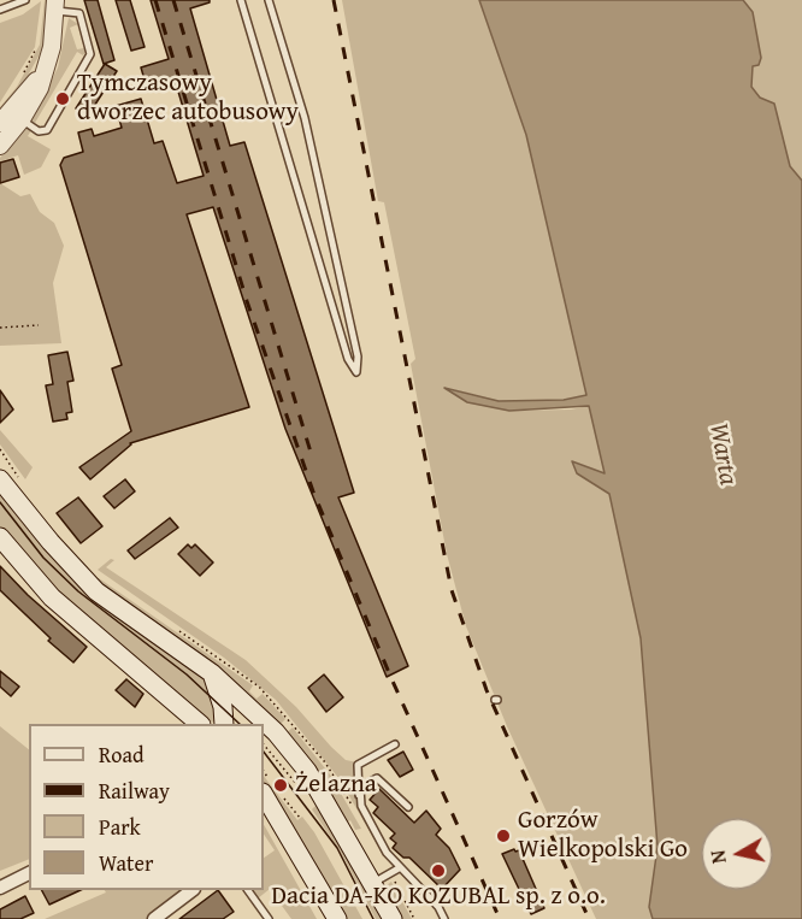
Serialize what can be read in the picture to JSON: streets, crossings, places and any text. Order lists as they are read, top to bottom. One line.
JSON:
{"water":["Warta"],"places":["Tymczasowy dworzec autobusowy","Żelazna","Gorzów Wielkopolski Go","Dacia DA-KO KOZUBAL sp. z o.o."],"legend":["Road","Railway","Park","Water"],"north":"left"}
